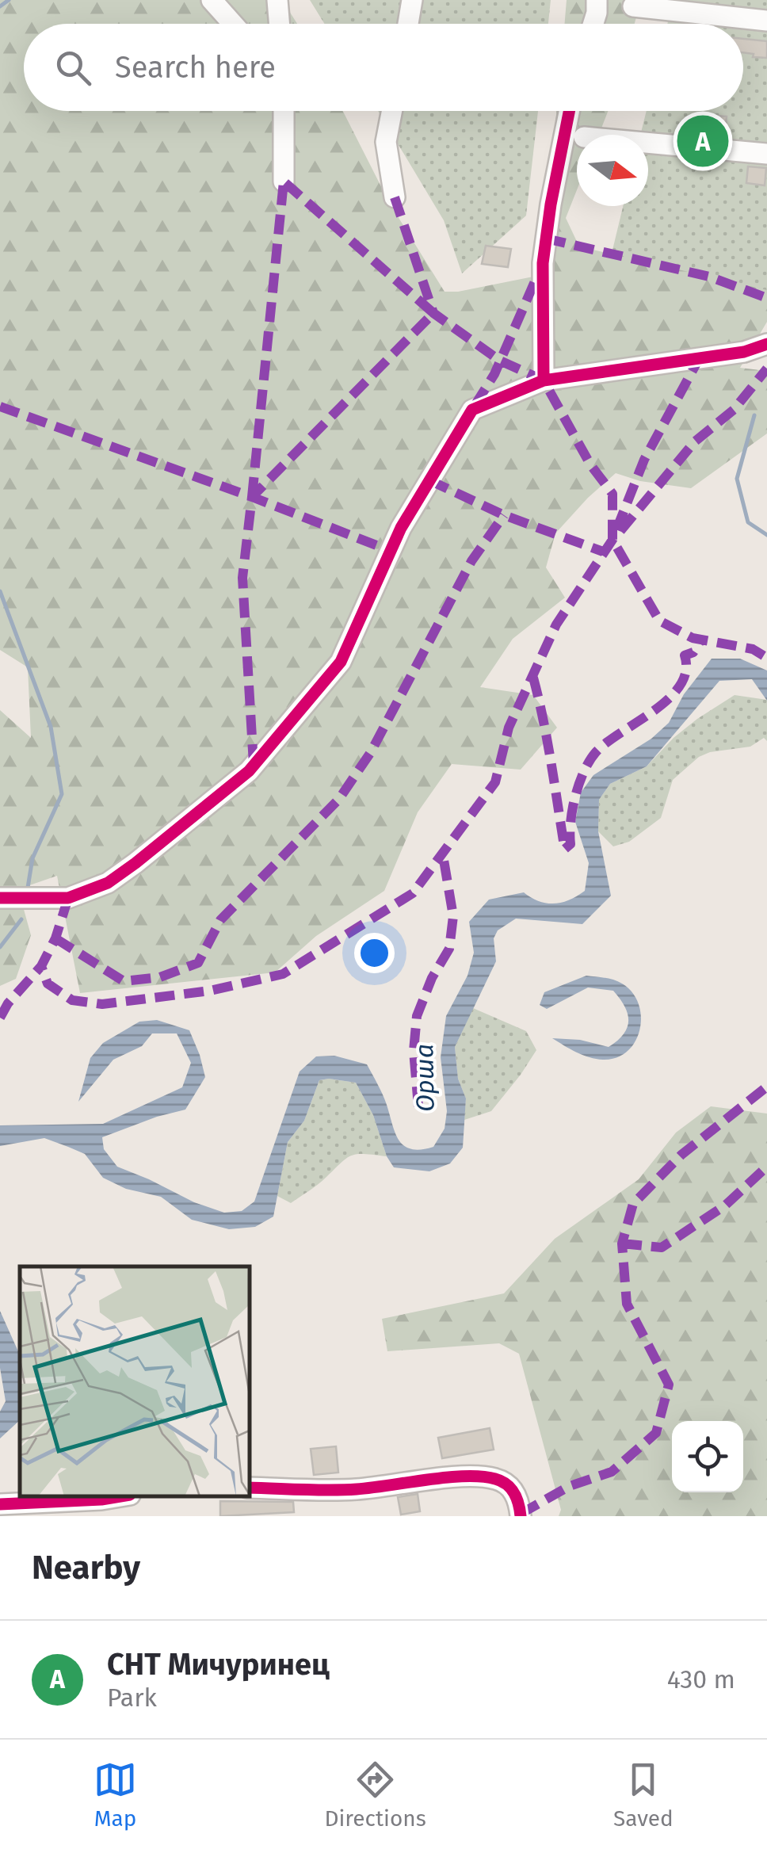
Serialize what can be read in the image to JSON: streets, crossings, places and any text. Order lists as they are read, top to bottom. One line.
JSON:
{"water":["Орша"],"north":"right","page":{"search":"Search here","pins":"A","heading":"Nearby","list":[{"mark":"A","name":"СНТ Мичуринец","note":"Park","value":"430 m"}],"nav":["Map","Directions","Saved"]}}
